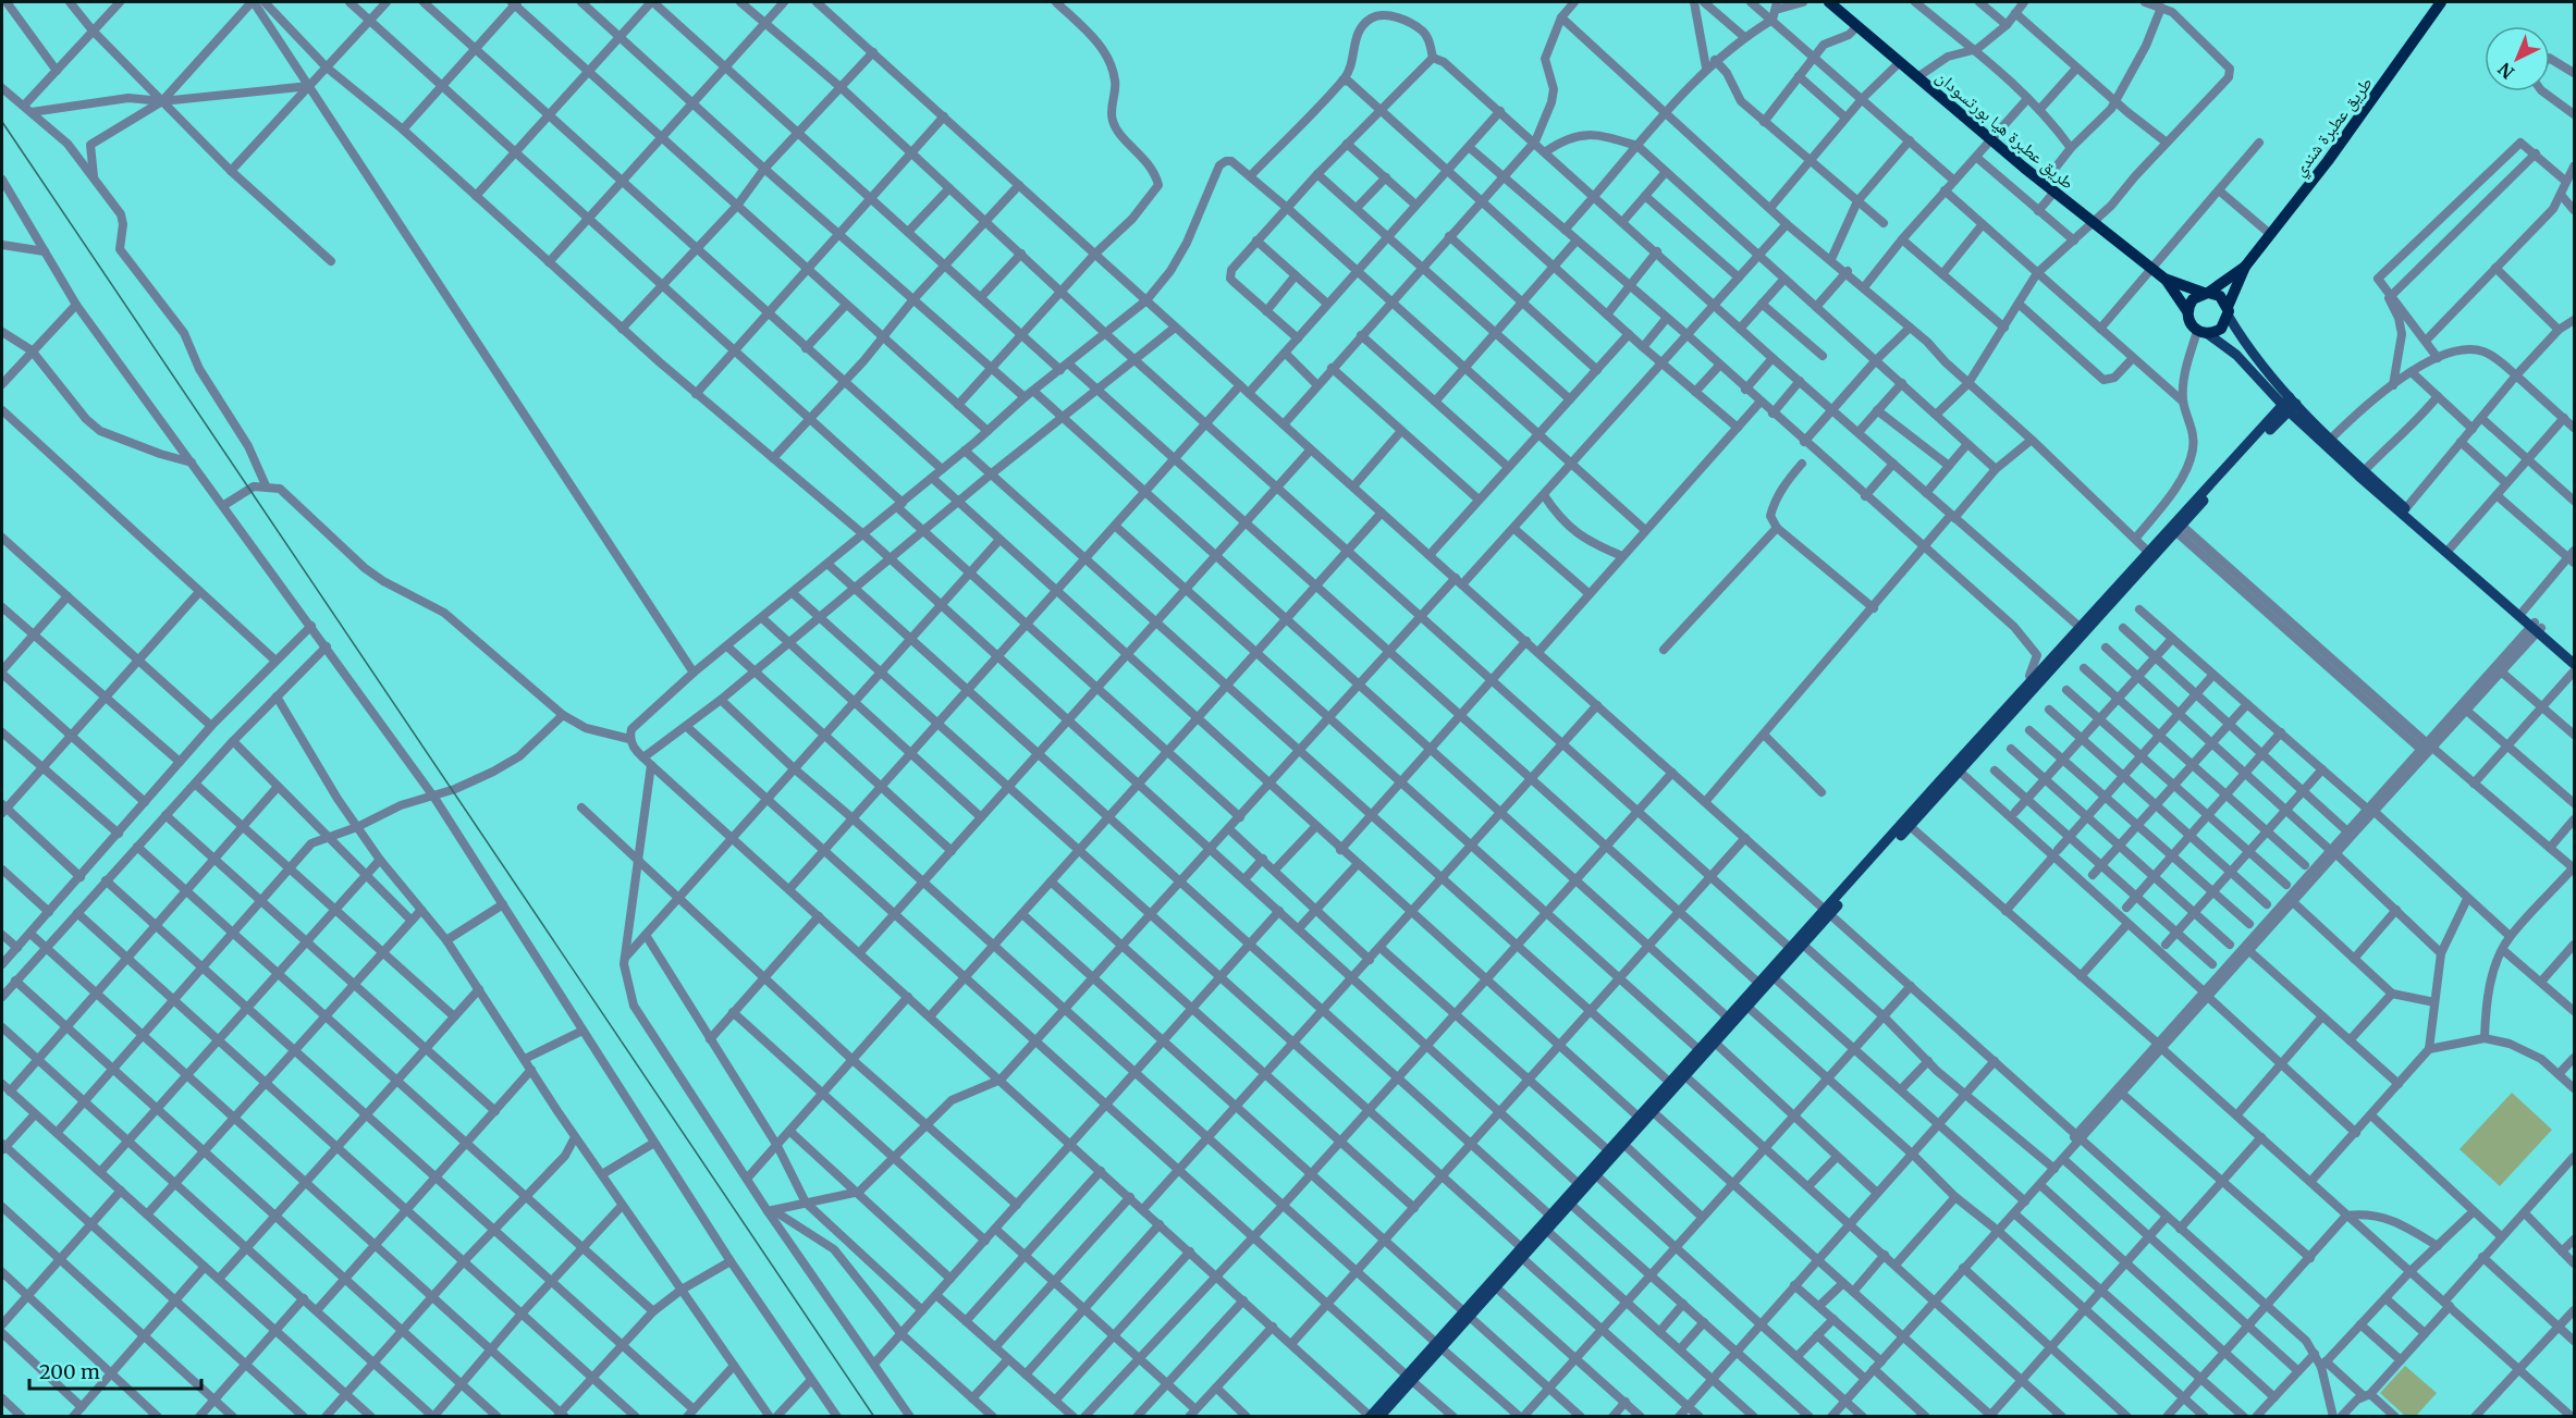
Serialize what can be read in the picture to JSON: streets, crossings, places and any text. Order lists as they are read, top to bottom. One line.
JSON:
{"streets":{"highway":["طريق عطبرة شندي","طريق عطبرة هيا بورتسودان"]},"scale_bar":"200 m","north":"bottom left"}
